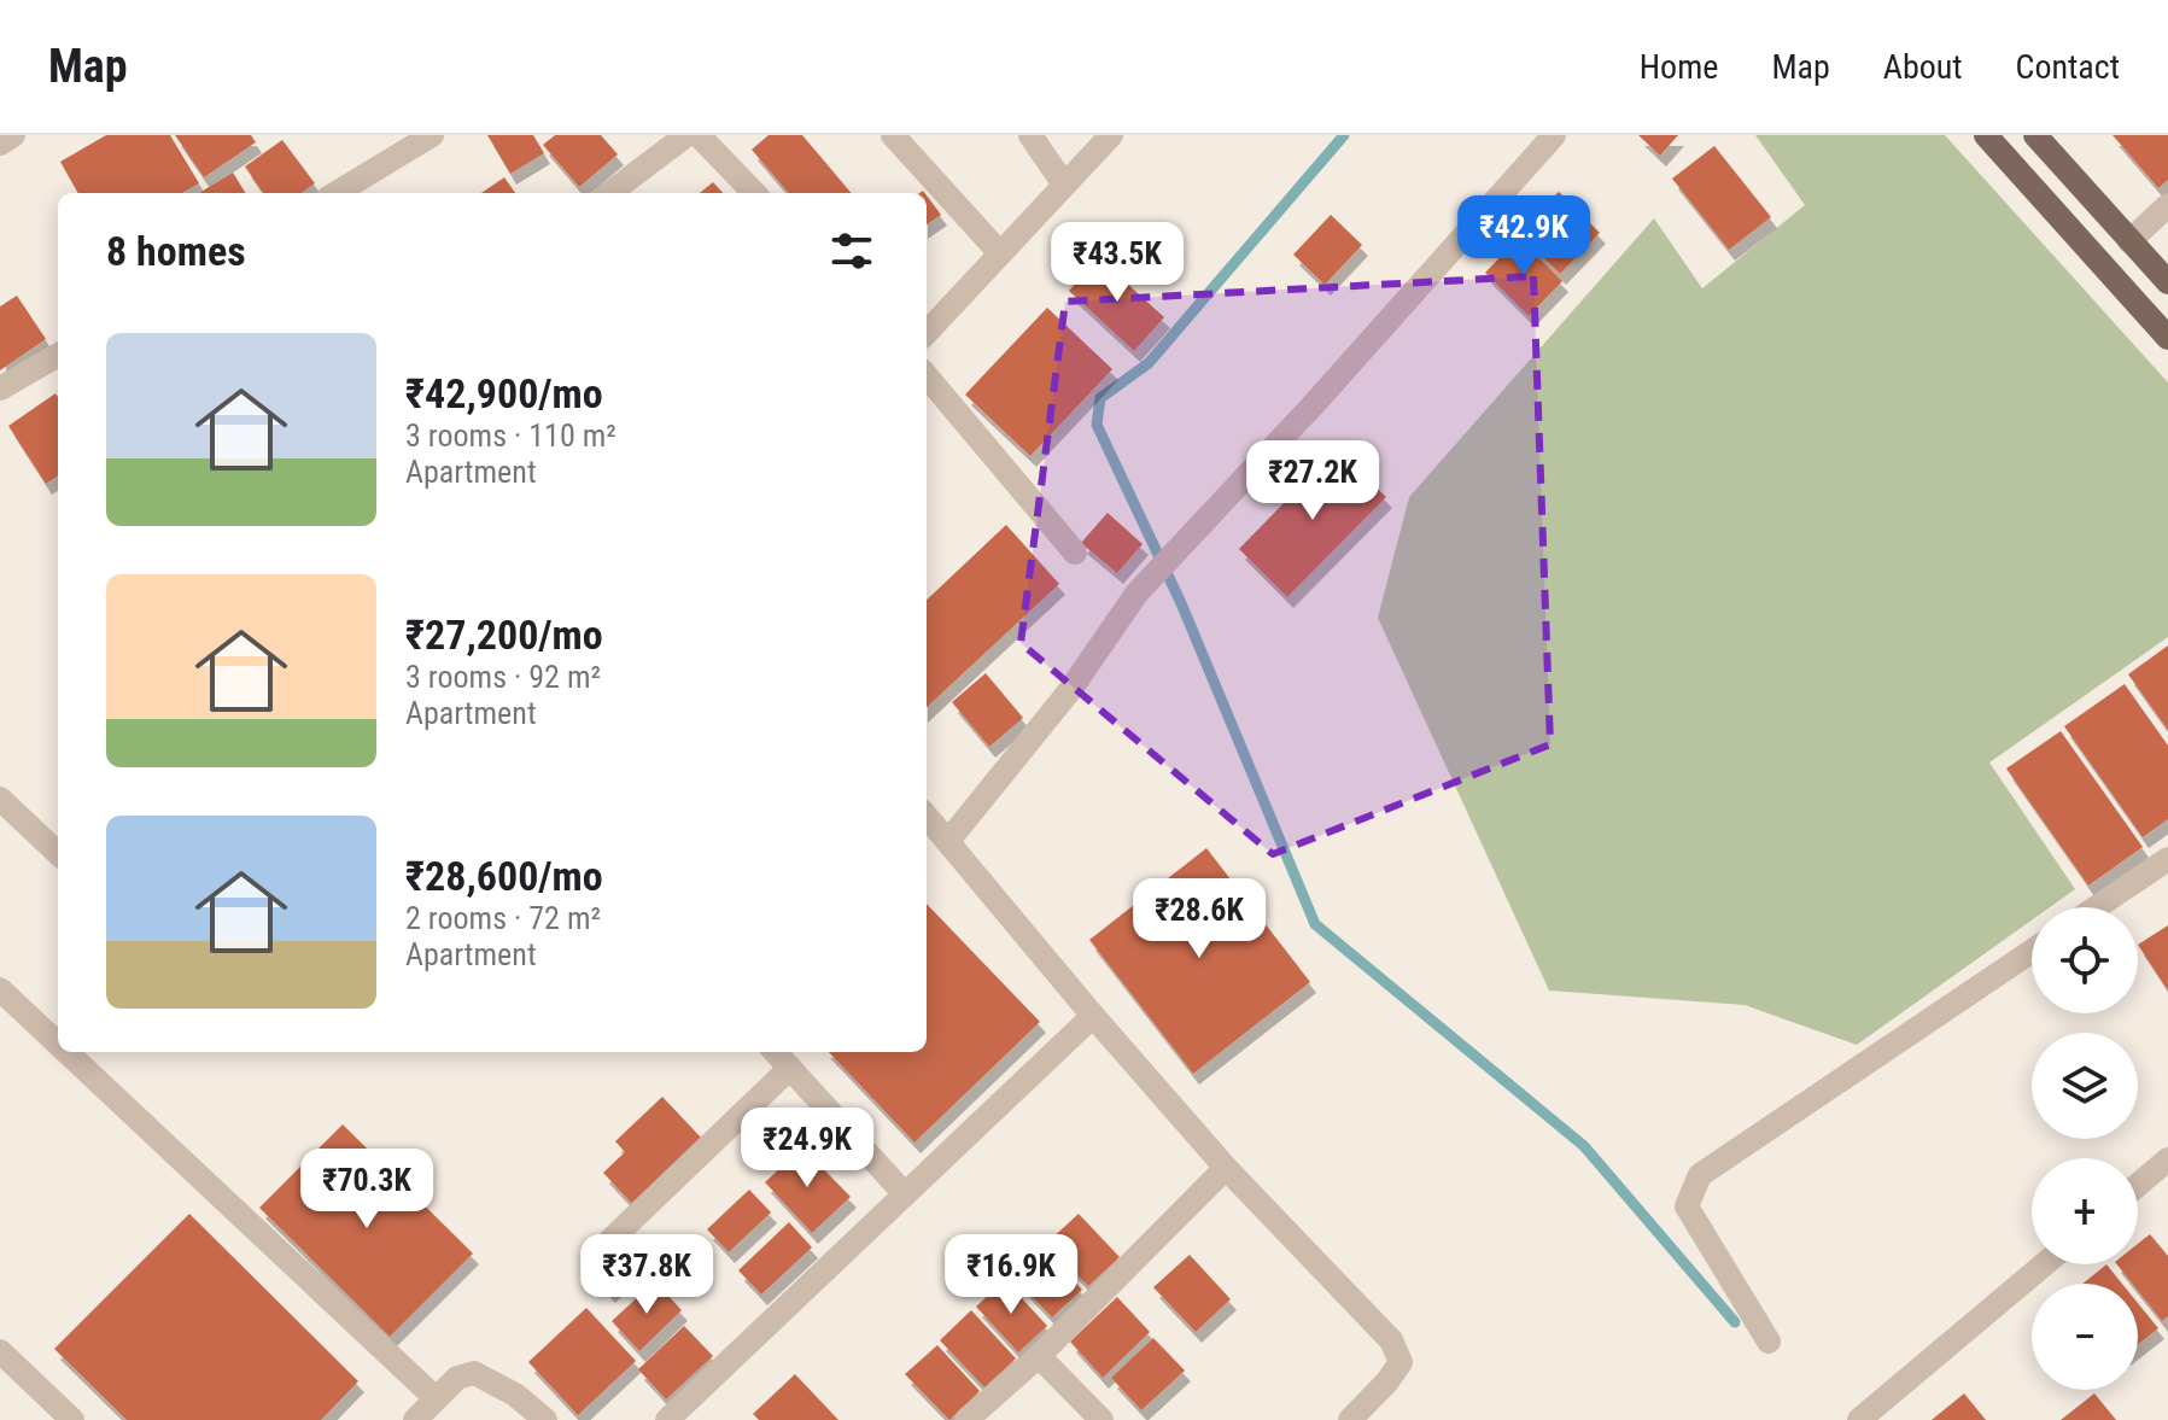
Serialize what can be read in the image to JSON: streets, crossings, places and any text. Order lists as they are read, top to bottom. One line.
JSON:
{"page":{"header":"Map","nav":["Home","Map","About","Contact"],"heading":"8 homes","price":["₹42.9K","₹43.5K","₹27.2K","₹28.6K","₹24.9K","₹70.3K","₹37.8K","₹16.9K"],"list":[{"name":"₹42,900/mo","note":"3 rooms · 110 m² · Apartment"},{"name":"₹27,200/mo","note":"3 rooms · 92 m² · Apartment"},{"name":"₹28,600/mo","note":"2 rooms · 72 m² · Apartment"}],"map_buttons":["+","−"]}}
